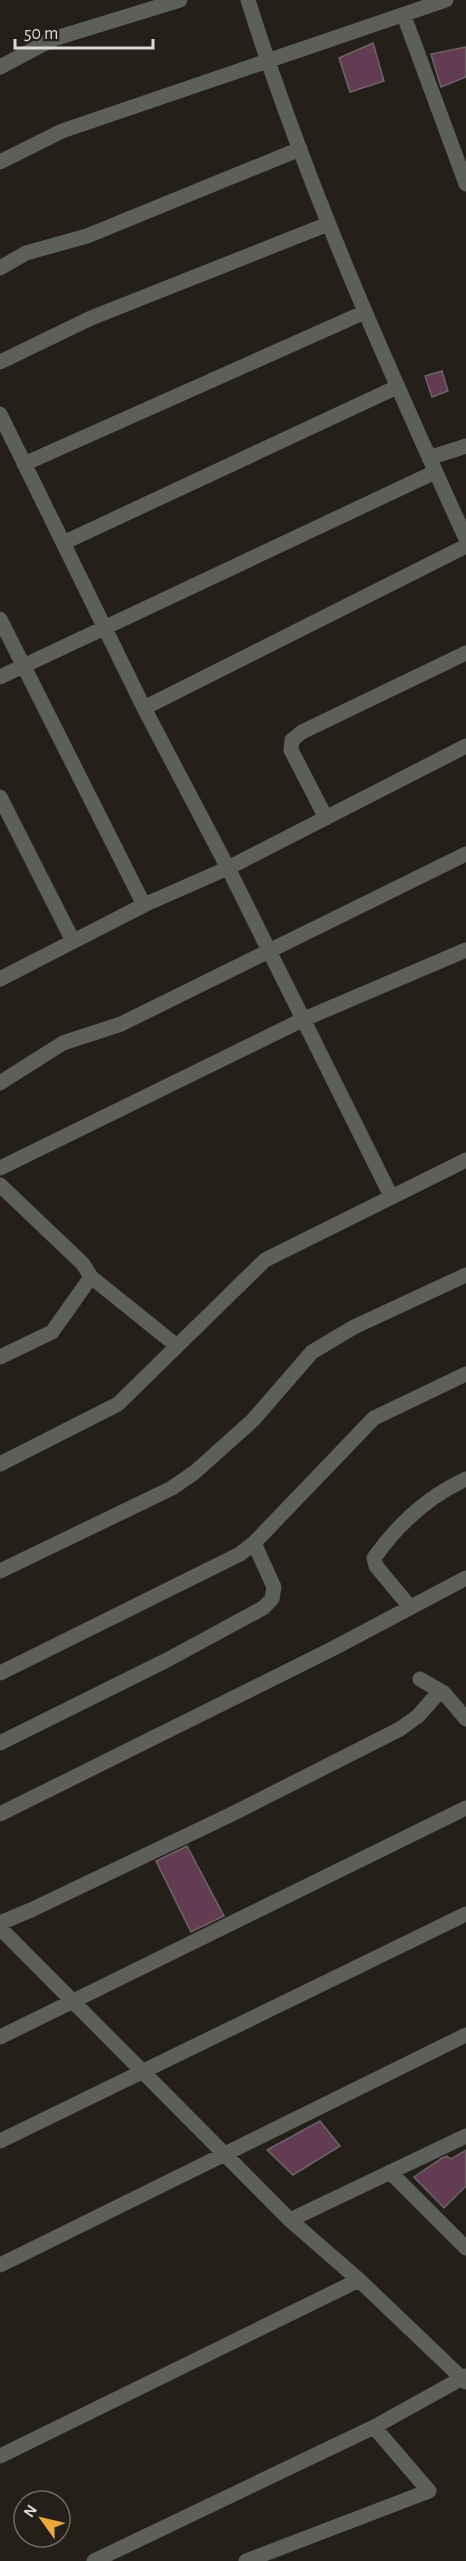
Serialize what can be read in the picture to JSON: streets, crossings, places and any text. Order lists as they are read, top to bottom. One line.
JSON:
{"scale_bar":"50 m","north":"top left"}
